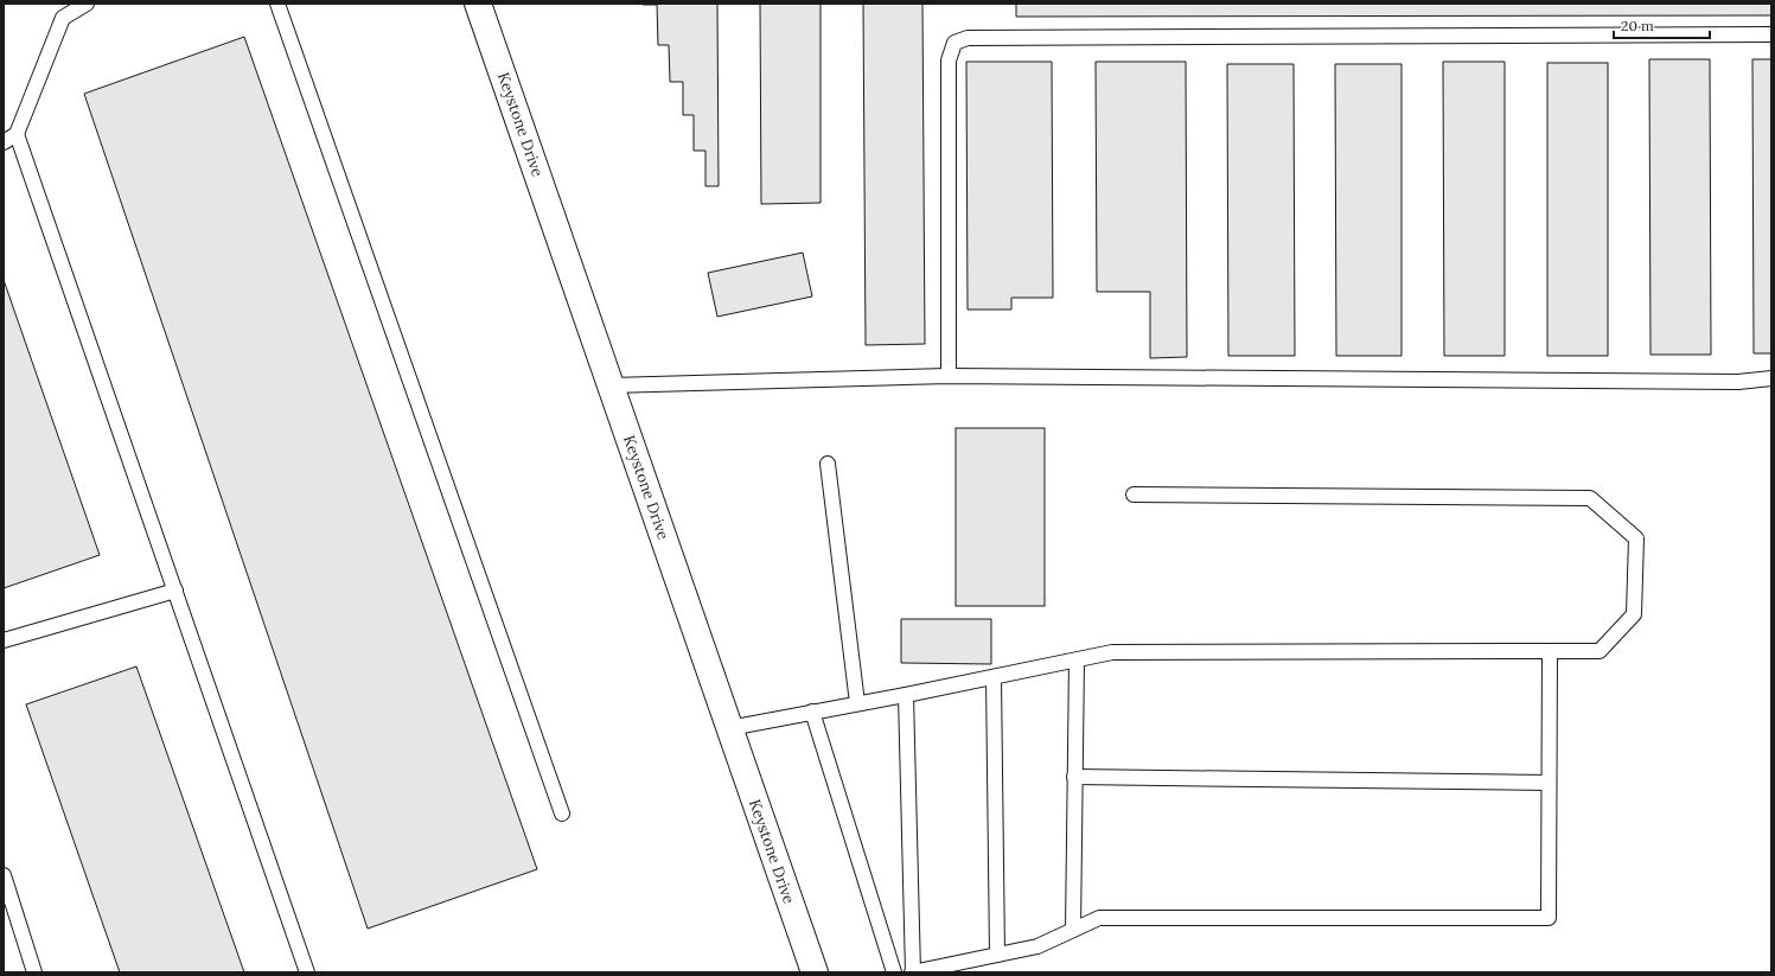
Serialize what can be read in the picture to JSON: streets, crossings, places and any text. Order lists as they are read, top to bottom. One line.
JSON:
{"streets":{"street":["Keystone Drive"]},"scale_bar":"20 m"}
